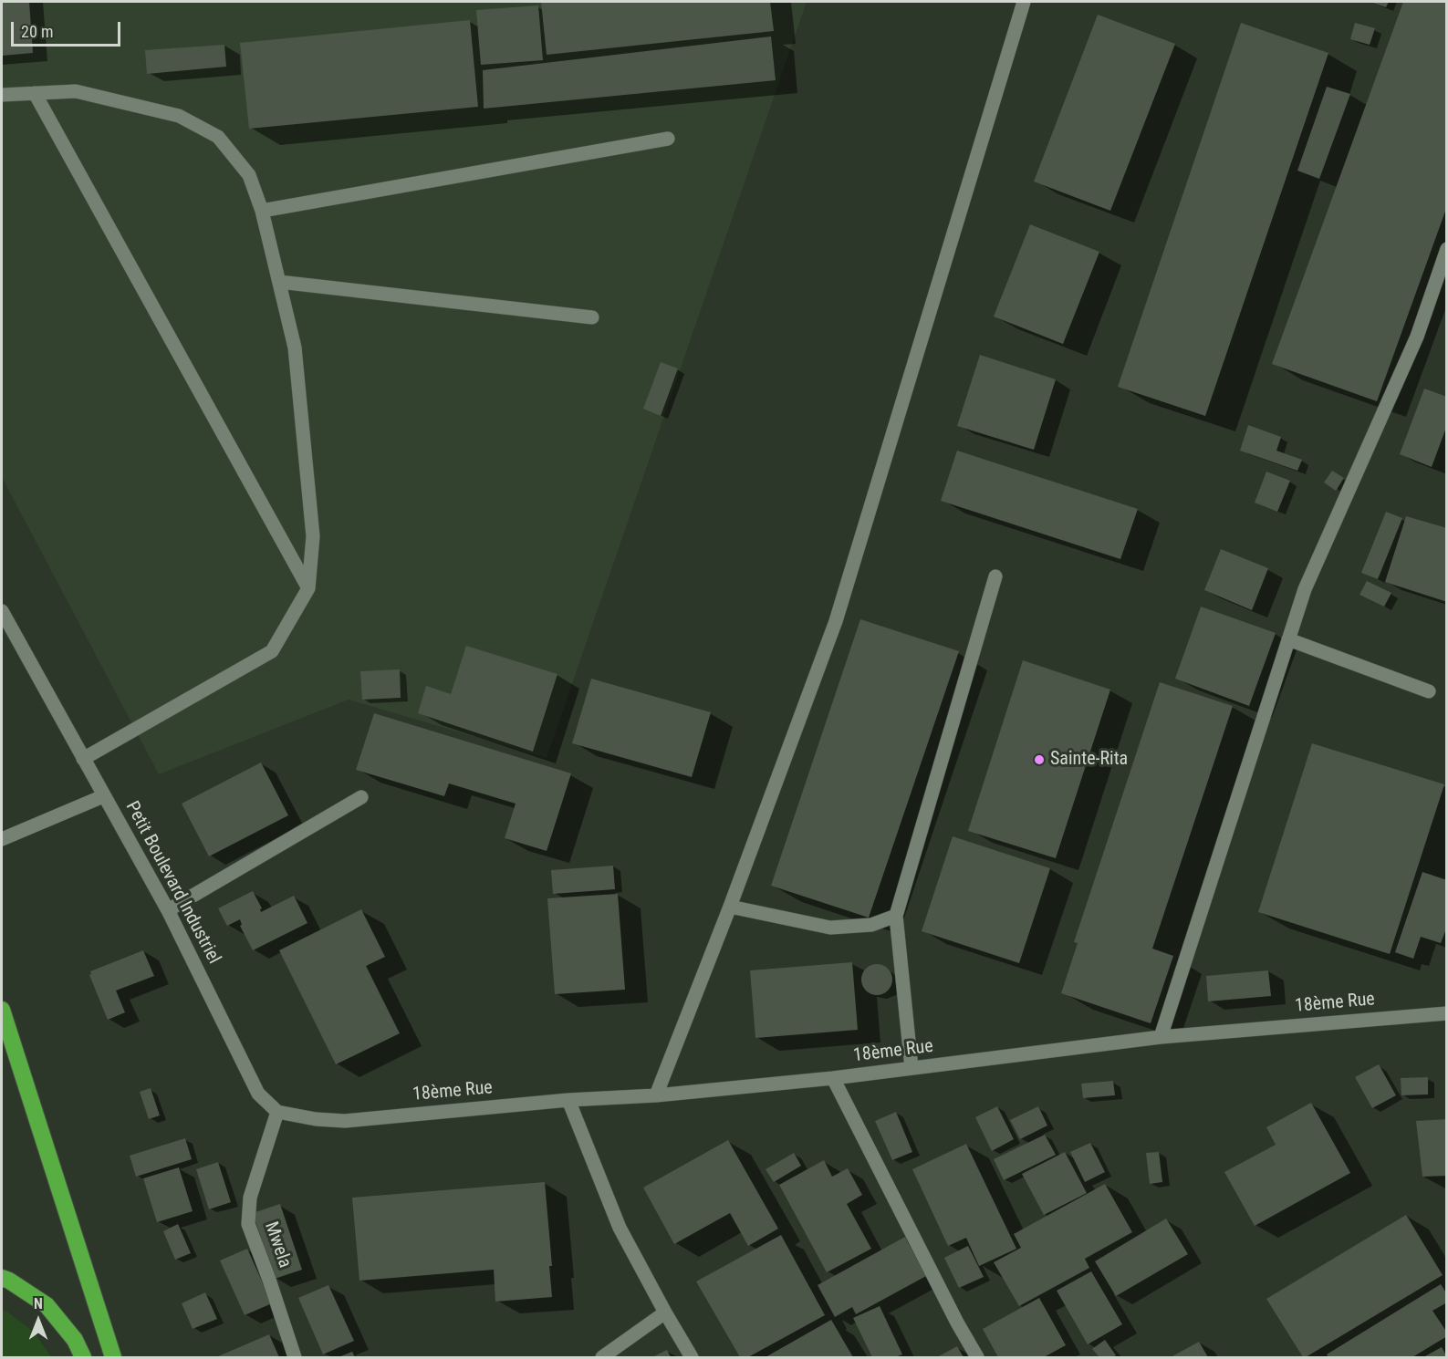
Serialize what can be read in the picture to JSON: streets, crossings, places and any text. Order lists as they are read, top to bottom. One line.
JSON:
{"streets":{"street":["Petit Boulevard Industriel","18ème Rue","Mwela"]},"crossings":[["Petit Boulevard Industriel","18ème Rue"],["Petit Boulevard Industriel","Mwela"],["18ème Rue","Mwela"]],"places":["Sainte-Rita"],"scale_bar":"20 m","north":"top"}
